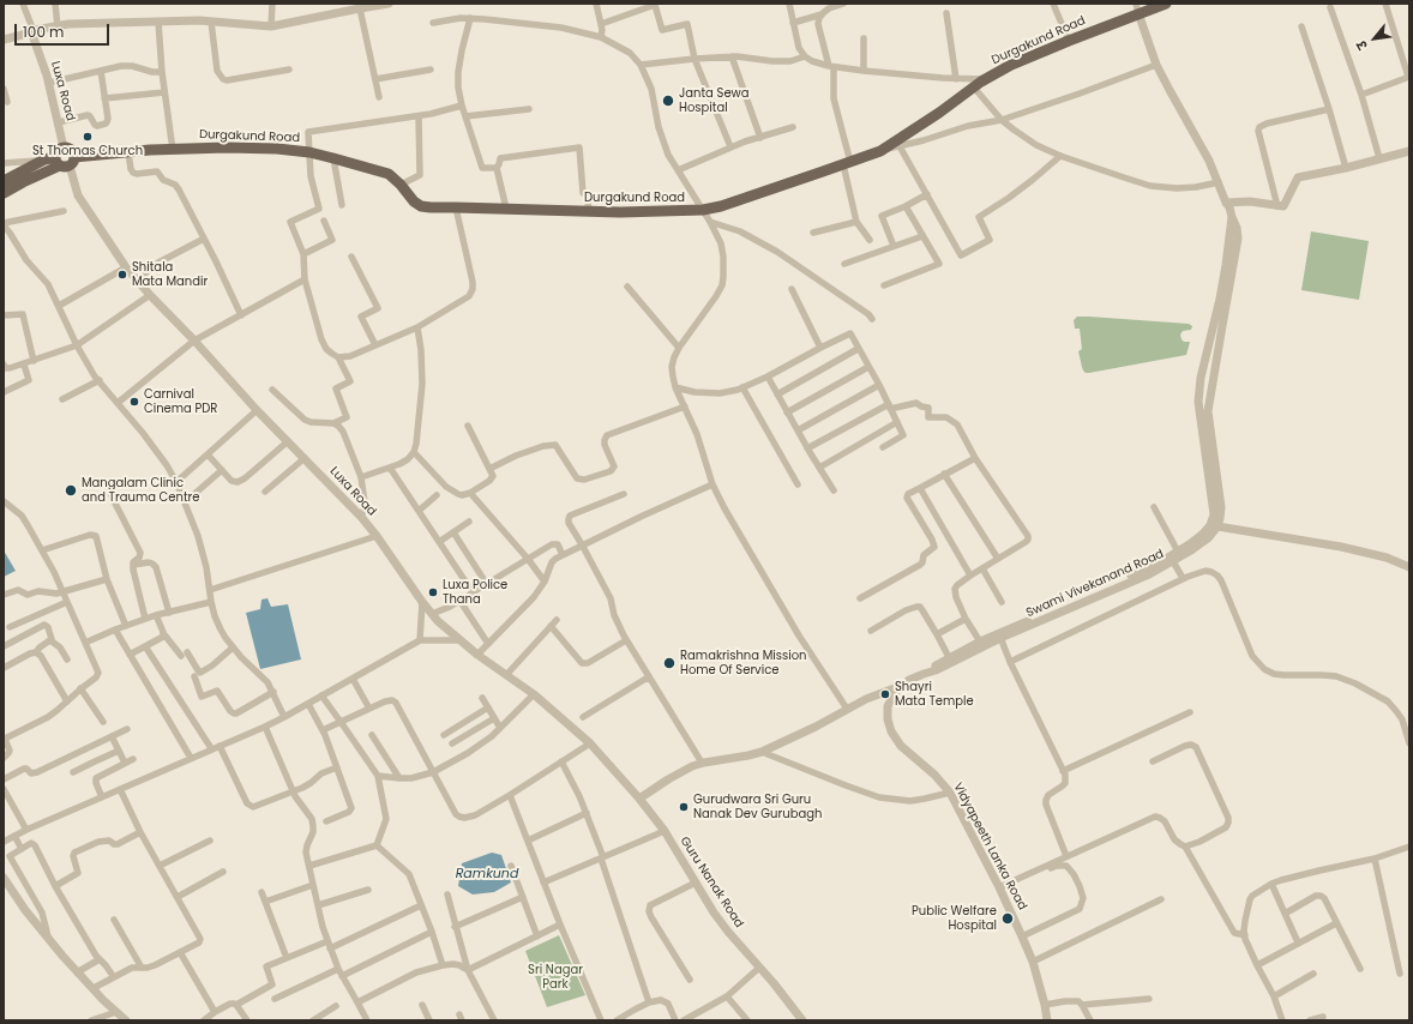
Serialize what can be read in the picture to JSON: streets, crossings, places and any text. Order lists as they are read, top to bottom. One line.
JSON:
{"streets":{"main road":["Durgakund Road"],"street":["Luxa Road","Swami Vivekanand Road","Vidyapeeth Lanka Road","Guru Nanak Road"]},"crossings":[["Luxa Road","Guru Nanak Road"],["Swami Vivekanand Road","Vidyapeeth Lanka Road"]],"water":["Ramkund"],"parks":["Sri Nagar Park"],"places":["Janta Sewa Hospital","St Thomas Church","Shitala Mata Mandir","Carnival Cinema PDR","Mangalam Clinic and Trauma Centre","Luxa Police Thana","Ramakrishna Mission Home Of Service","Shayri Mata Temple","Gurudwara Sri Guru Nanak Dev Gurubagh","Public Welfare Hospital"],"scale_bar":"100 m","north":"bottom left"}
